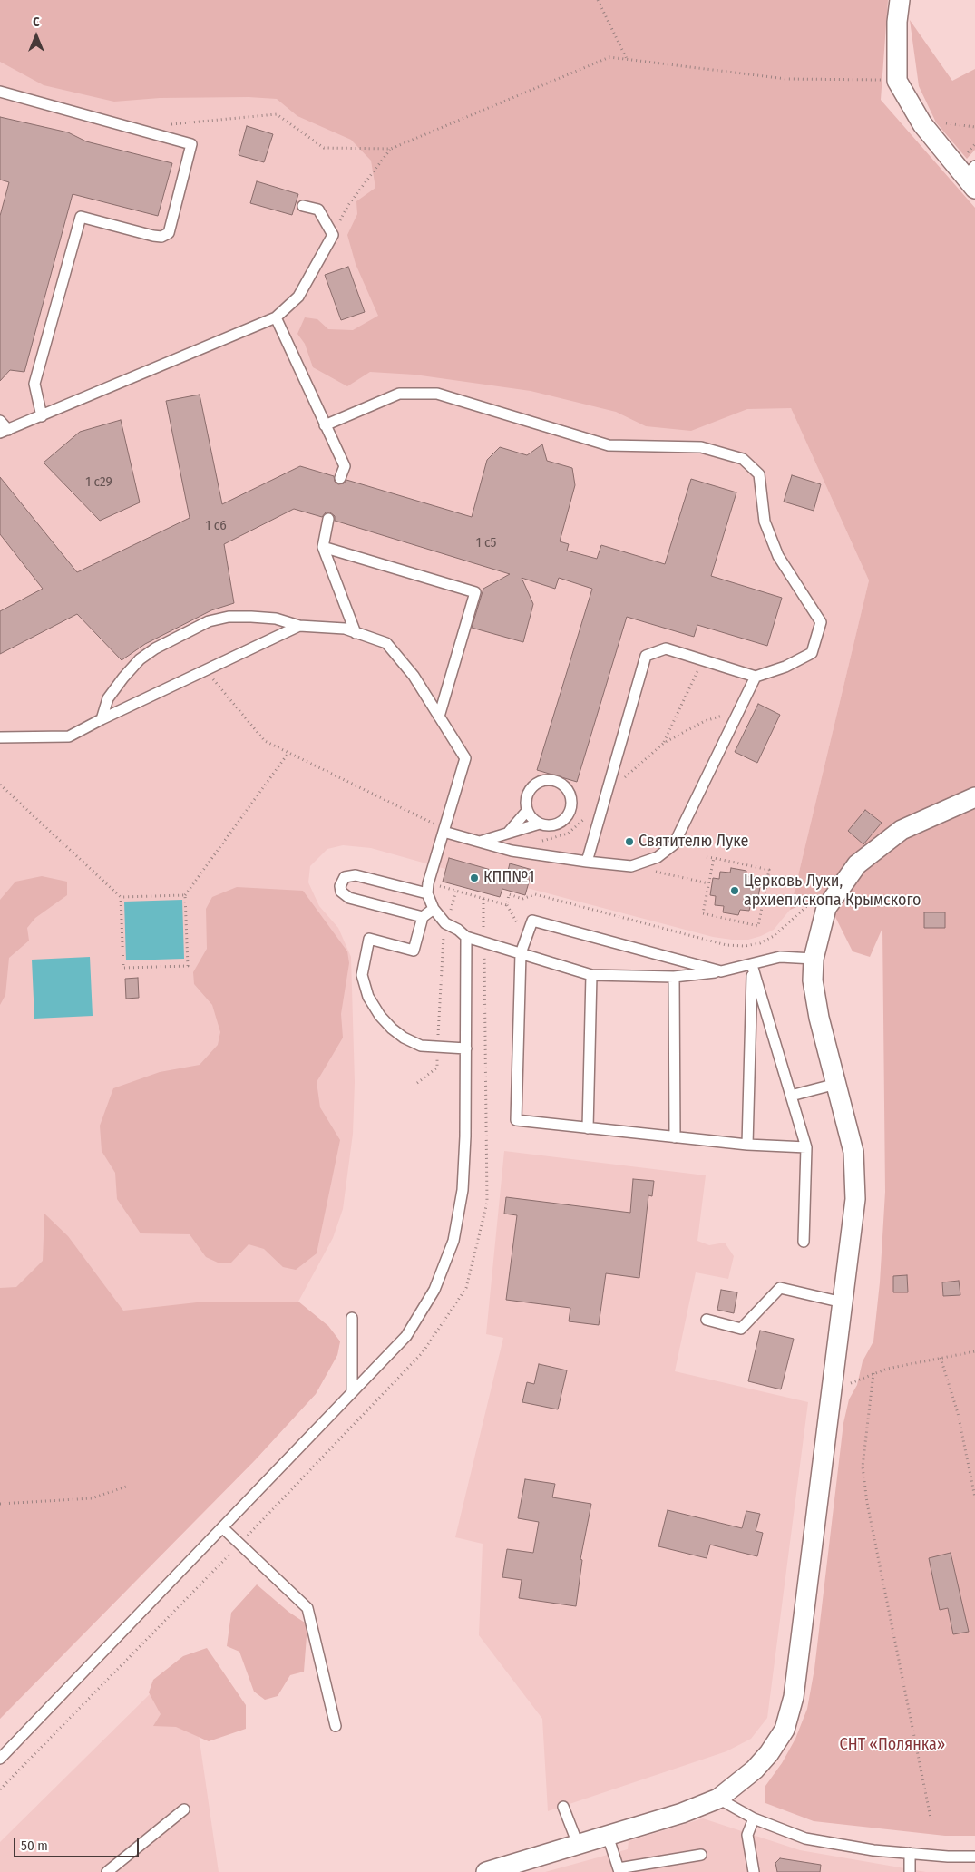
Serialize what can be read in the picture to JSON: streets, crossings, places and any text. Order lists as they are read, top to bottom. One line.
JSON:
{"parks":["СНТ «Полянка»"],"places":["Святителю Луке","КПП№1","Церковь Луки, архиепископа Крымского"],"house_numbers":["1 с29","1 с6","1 с5"],"scale_bar":"50 m","north":"top"}
